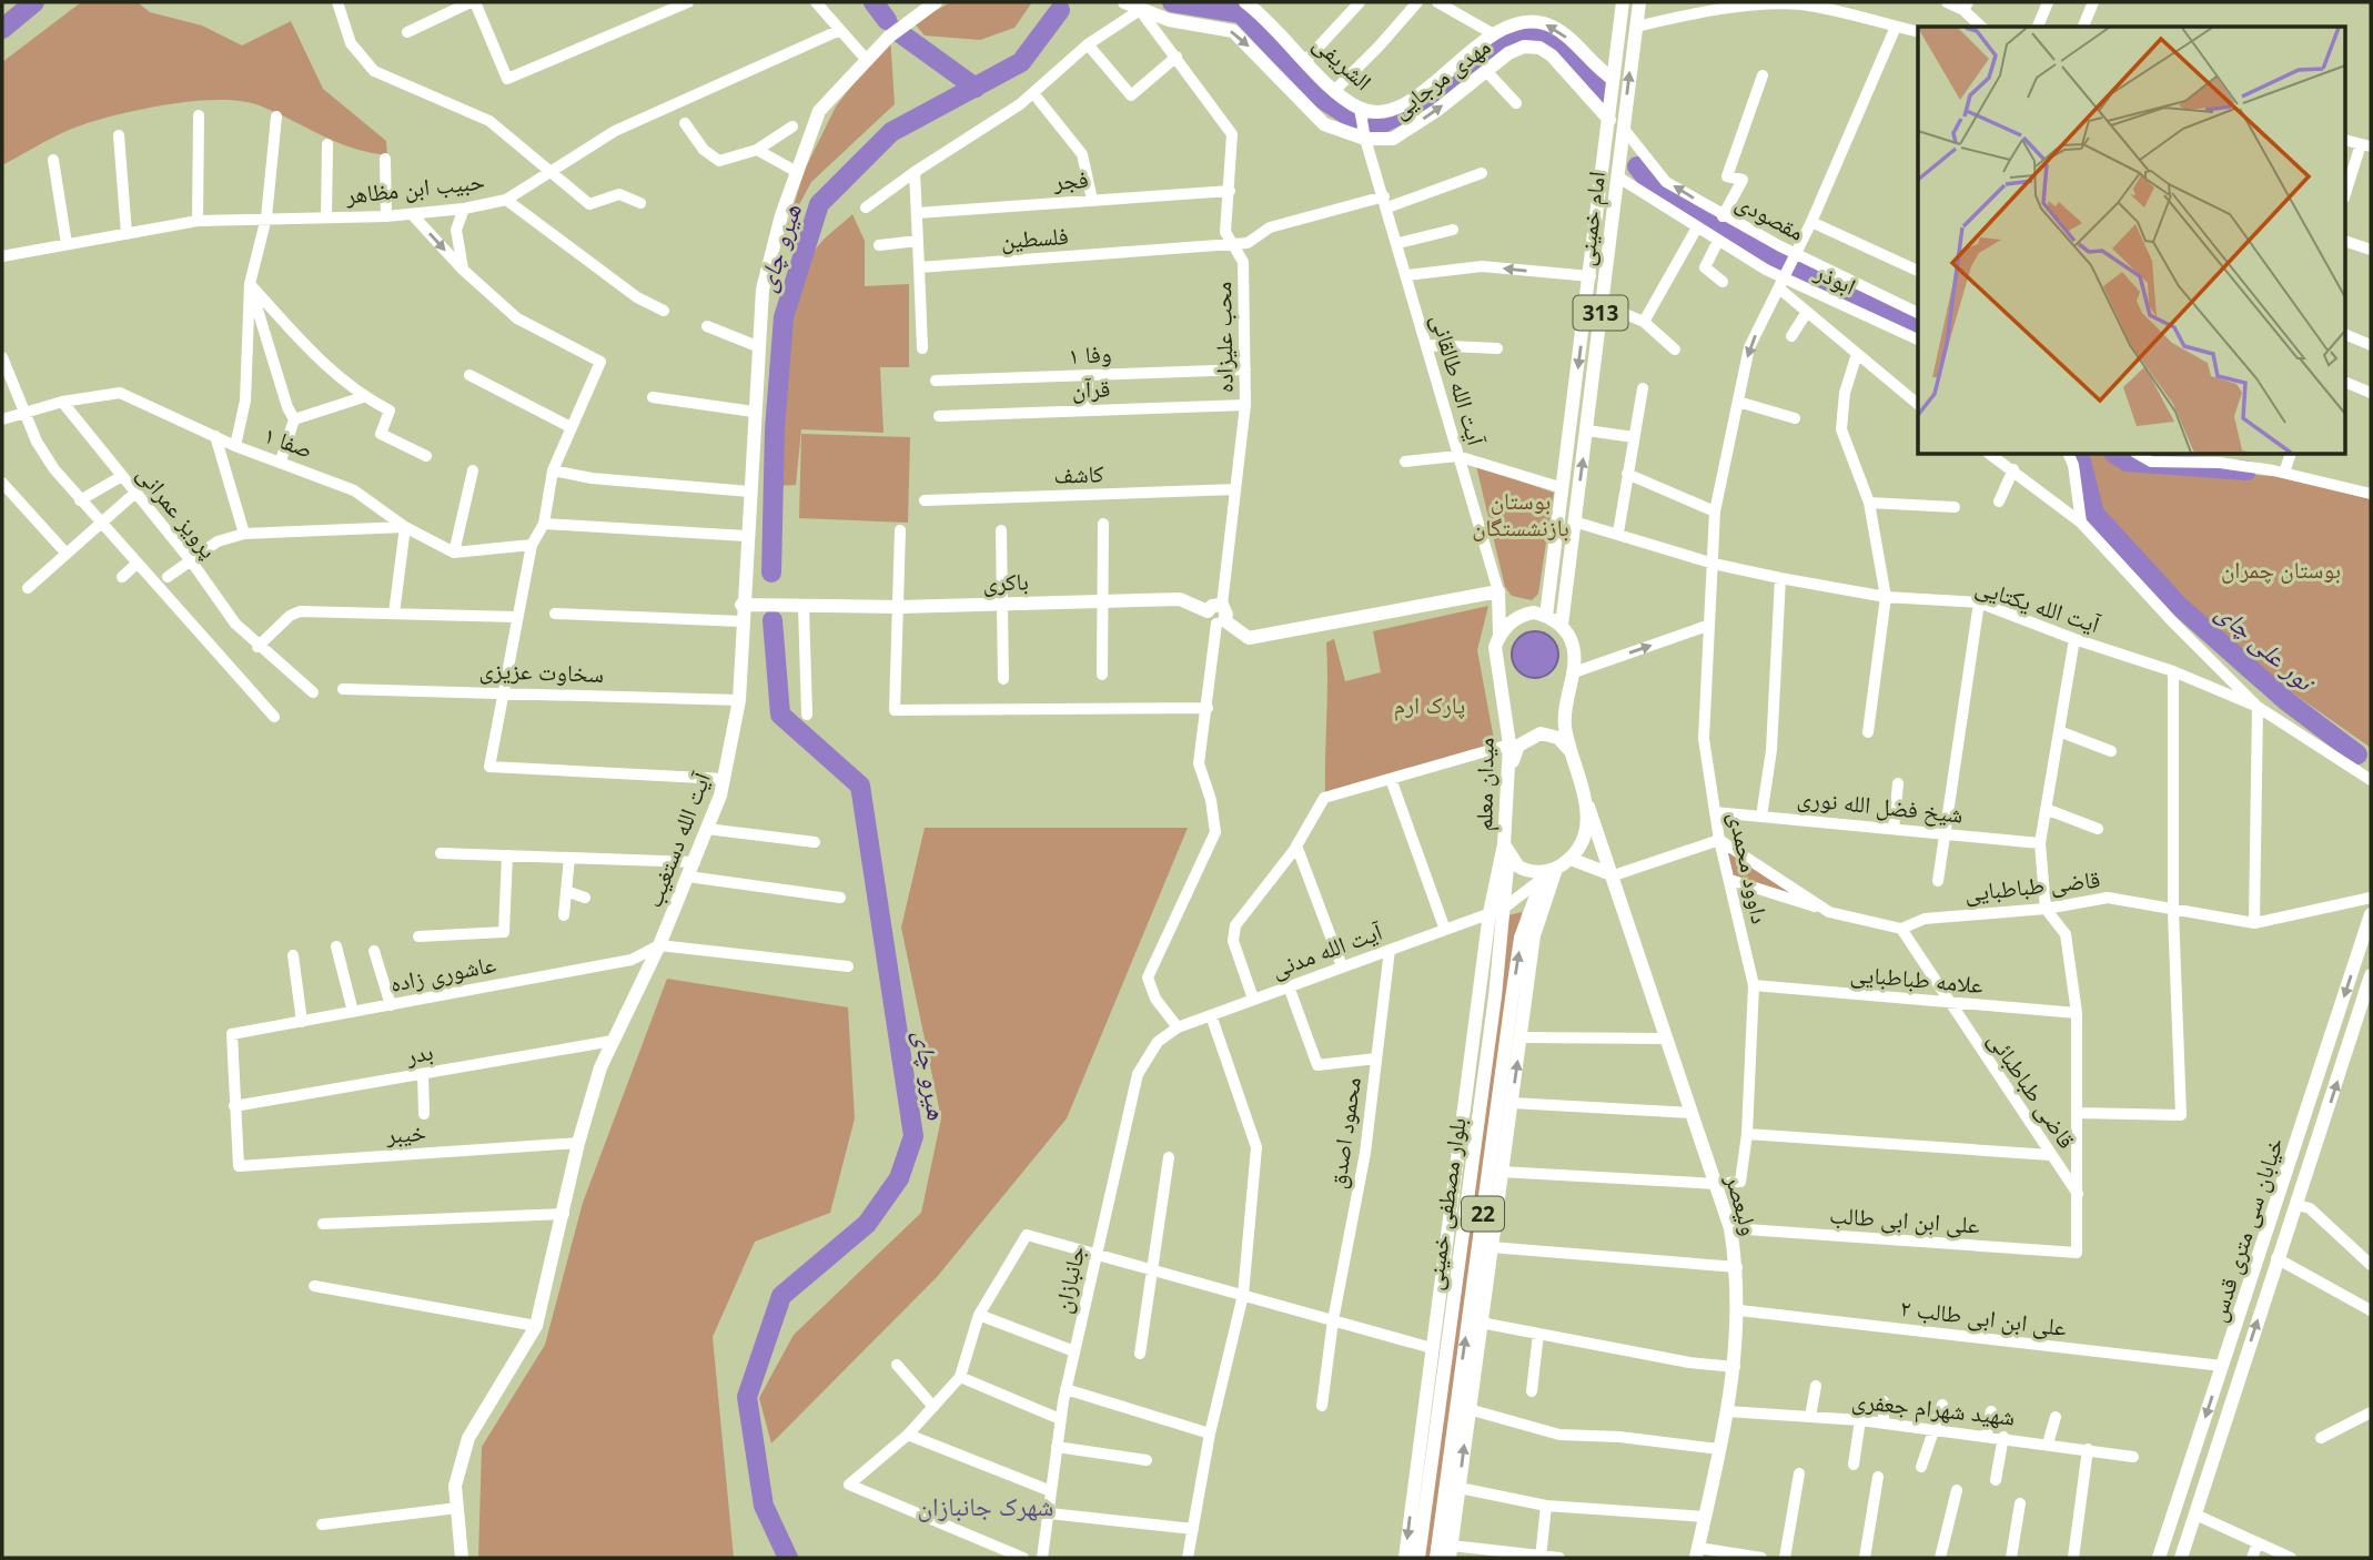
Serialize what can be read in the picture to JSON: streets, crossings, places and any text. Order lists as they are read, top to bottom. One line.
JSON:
{"streets":{"main road":["الشریفی","مهدی مرجایی","امام خمینی","313","آیت الله طالقانی","باکری","میدان معلم","آیت الله دستغیب","بلوار مصطفی خمینی","ولیعصر","22","خیابان سی متری قدس"],"street":["فجر","حبیب ابن مظاهر","مقصودی","فلسطین","ابوذر","محب علیزاده","وفا ۱","قرآن","صفا ۱","کاشف","پرویز عمرانی","آیت الله یکتایی","سخاوت عزیزی","شیخ فضل الله نوری","داوود محمدی","قاضی طباطبایی","آیت‌ الله مدنی","عاشوری زاده","علامه طباطبایی","بدر","قاضی طباطبائی","خیبر","محمود اصدق","علی ابن ابی طالب","جانبازان","علی ابن ابی طالب ۲","شهید شهرام جعفری"]},"crossings":[["الشریفی","امام خمینی"],["الشریفی","آیت الله طالقانی"],["مهدی مرجایی","امام خمینی"],["مهدی مرجایی","محب علیزاده"],["مهدی مرجایی","آیت الله طالقانی"],["فجر","محب علیزاده"],["مقصودی","امام خمینی"],["مقصودی","داوود محمدی"],["امام خمینی","ابوذر"],["امام خمینی","آیت الله یکتایی"],["فلسطین","محب علیزاده"],["فلسطین","آیت الله طالقانی"],["ابوذر","داوود محمدی"],["محب علیزاده","وفا ۱"],["محب علیزاده","قرآن"],["محب علیزاده","کاشف"],["محب علیزاده","باکری"],["محب علیزاده","آیت‌ الله مدنی"],["محب علیزاده","جانبازان"],["آیت الله طالقانی","میدان معلم"],["صفا ۱","پرویز عمرانی"],["باکری","آیت الله دستغیب"],["آیت الله یکتایی","داوود محمدی"],["سخاوت عزیزی","آیت الله دستغیب"],["میدان معلم","آیت‌ الله مدنی"],["میدان معلم","بلوار مصطفی خمینی"],["شیخ فضل الله نوری","داوود محمدی"],["آیت الله دستغیب","عاشوری زاده"],["آیت الله دستغیب","بدر"],["آیت الله دستغیب","خیبر"],["داوود محمدی","قاضی طباطبایی"],["داوود محمدی","علامه طباطبایی"],["داوود محمدی","ولیعصر"],["قاضی طباطبایی","قاضی طباطبائی"],["آیت‌ الله مدنی","محمود اصدق"],["آیت‌ الله مدنی","بلوار مصطفی خمینی"],["آیت‌ الله مدنی","جانبازان"],["عاشوری زاده","بدر"],["عاشوری زاده","خیبر"],["علامه طباطبایی","قاضی طباطبائی"],["بدر","خیبر"],["قاضی طباطبائی","علی ابن ابی طالب"],["ولیعصر","علی ابن ابی طالب"],["ولیعصر","علی ابن ابی طالب ۲"],["ولیعصر","شهید شهرام جعفری"],["خیابان سی متری قدس","علی ابن ابی طالب ۲"]],"one_way":["مهدی مرجایی","مقصودی"],"districts":["شهرک جانبازان"],"water":["هیرو چای","نور علی چای"],"parks":["بوستان بازنشستگان","بوستان چمران","پارک ارم"]}
